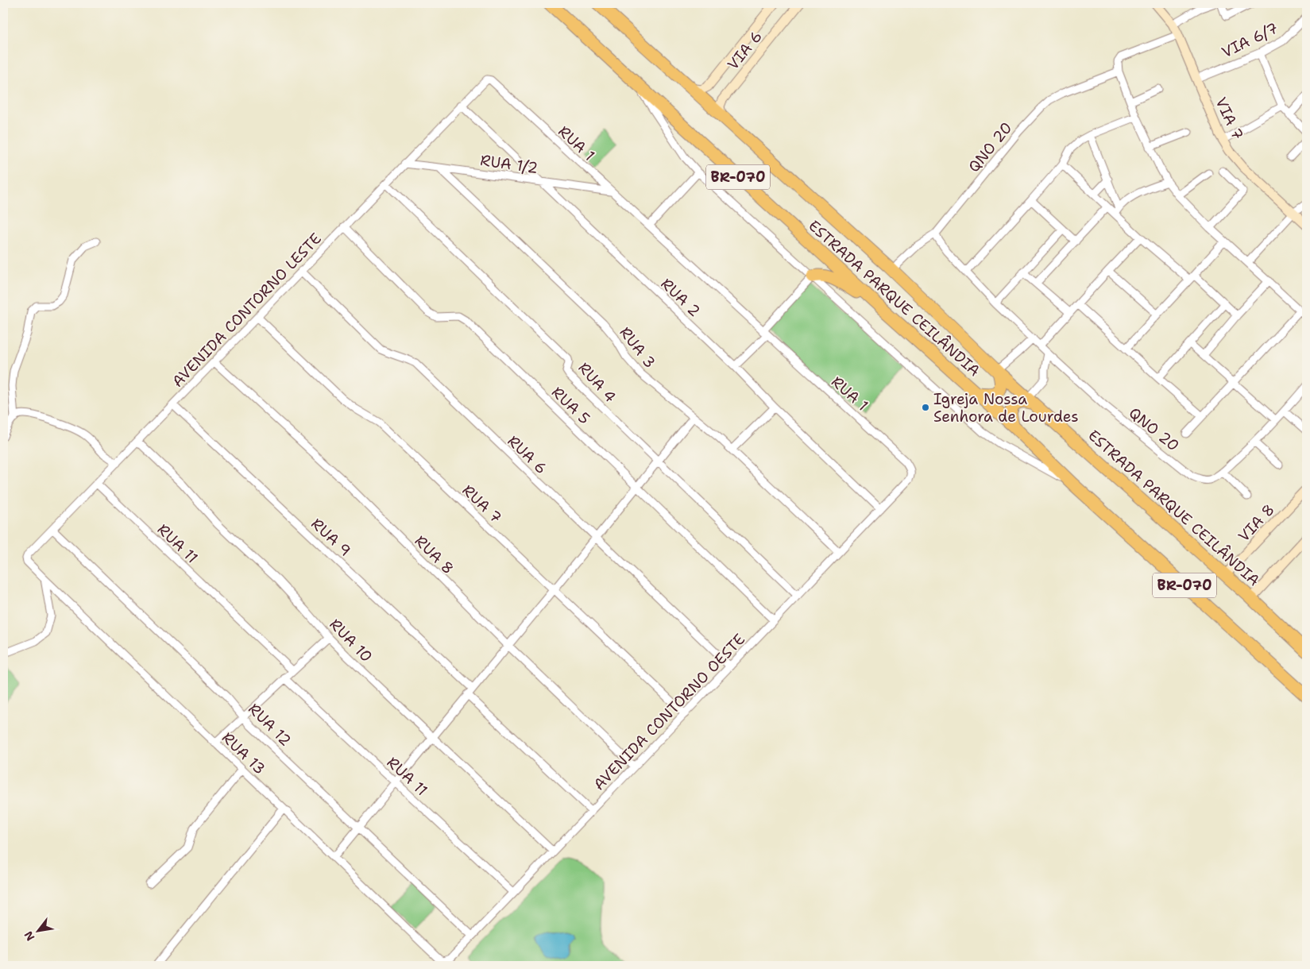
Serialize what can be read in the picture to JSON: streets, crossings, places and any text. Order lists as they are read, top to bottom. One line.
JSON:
{"streets":{"highway":["BR-070","ESTRADA PARQUE CEILÂNDIA"],"main road":["VIA 6","VIA 7","VIA 8"],"street":["VIA 6/7","RUA 1","QNO 20","RUA 1/2","RUA 2","AVENIDA CONTORNO LESTE","RUA 3","RUA 4","RUA 5","RUA 6","RUA 7","RUA 9","RUA 11","RUA 8","RUA 10","AVENIDA CONTORNO OESTE","RUA 12","RUA 13"]},"crossings":[["VIA 6/7","VIA 7"],["VIA 6","ESTRADA PARQUE CEILÂNDIA"],["RUA 1","RUA 1/2"],["RUA 1","AVENIDA CONTORNO LESTE"],["RUA 1","AVENIDA CONTORNO OESTE"],["RUA 1/2","RUA 2"],["RUA 1/2","AVENIDA CONTORNO LESTE"],["RUA 1/2","RUA 3"],["RUA 2","AVENIDA CONTORNO LESTE"],["RUA 2","AVENIDA CONTORNO OESTE"],["ESTRADA PARQUE CEILÂNDIA","VIA 8"],["AVENIDA CONTORNO LESTE","RUA 4"],["AVENIDA CONTORNO LESTE","RUA 5"],["AVENIDA CONTORNO LESTE","RUA 6"],["AVENIDA CONTORNO LESTE","RUA 7"],["AVENIDA CONTORNO LESTE","RUA 9"],["AVENIDA CONTORNO LESTE","RUA 11"],["AVENIDA CONTORNO LESTE","RUA 8"],["AVENIDA CONTORNO LESTE","RUA 10"],["AVENIDA CONTORNO LESTE","RUA 12"],["AVENIDA CONTORNO LESTE","RUA 13"],["RUA 3","AVENIDA CONTORNO OESTE"],["RUA 4","AVENIDA CONTORNO OESTE"],["RUA 5","AVENIDA CONTORNO OESTE"],["RUA 6","AVENIDA CONTORNO OESTE"],["RUA 7","AVENIDA CONTORNO OESTE"],["RUA 9","AVENIDA CONTORNO OESTE"],["RUA 11","AVENIDA CONTORNO OESTE"],["RUA 8","AVENIDA CONTORNO OESTE"],["RUA 10","AVENIDA CONTORNO OESTE"],["AVENIDA CONTORNO OESTE","RUA 12"],["AVENIDA CONTORNO OESTE","RUA 13"]],"places":["Igreja Nossa Senhora de Lourdes"],"north":"bottom left"}
